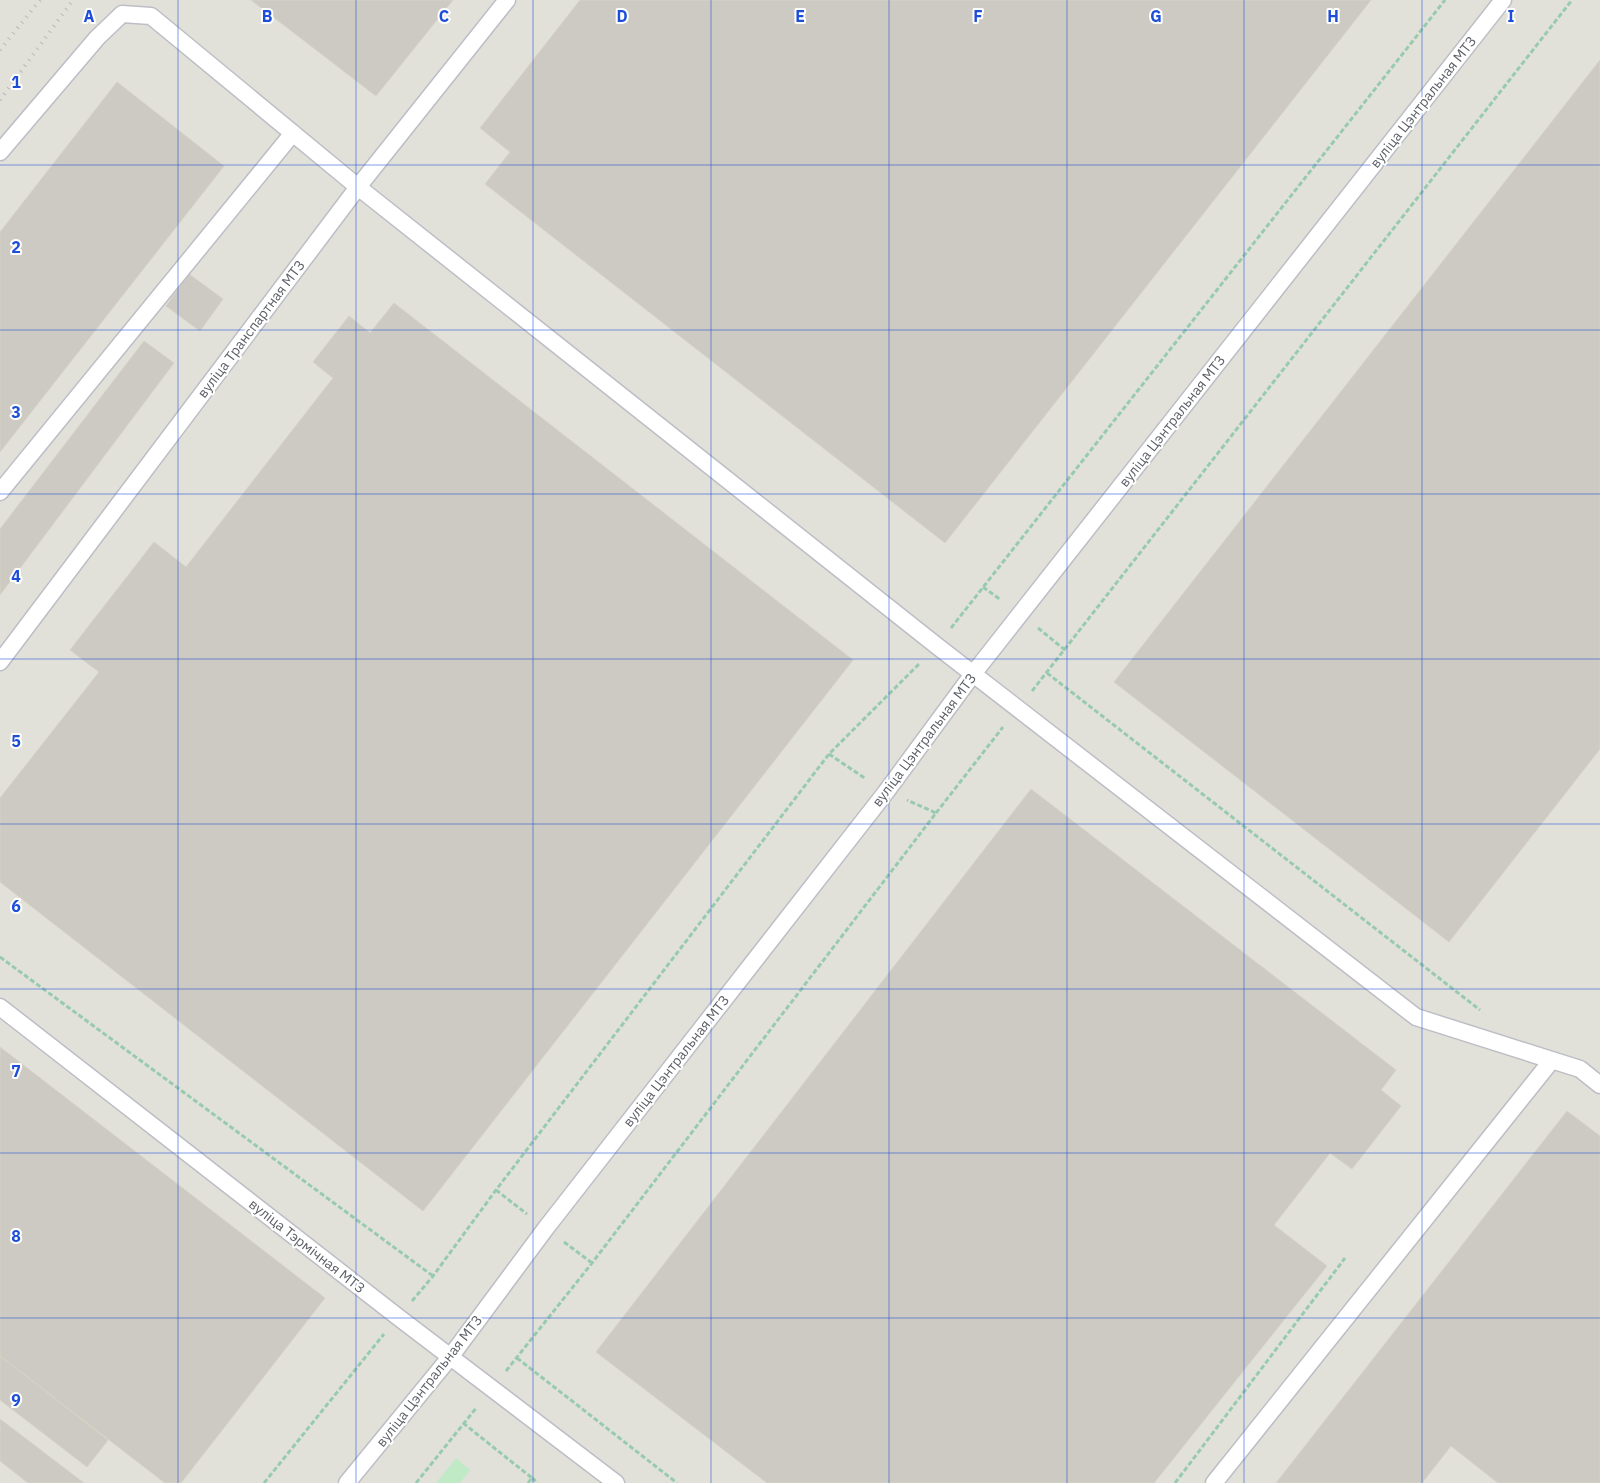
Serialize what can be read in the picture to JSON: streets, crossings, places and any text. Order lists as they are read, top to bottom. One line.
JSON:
{"streets":{"lane":["вуліца Цэнтральная МТЗ","вуліца Транспартная МТЗ","вуліца Тэрмічная МТЗ"]},"crossings":[["вуліца Цэнтральная МТЗ","вуліца Тэрмічная МТЗ"]],"grid":{"columns":["A","B","C","D","E","F","G","H","I"],"rows":["1","2","3","4","5","6","7","8","9"]}}
